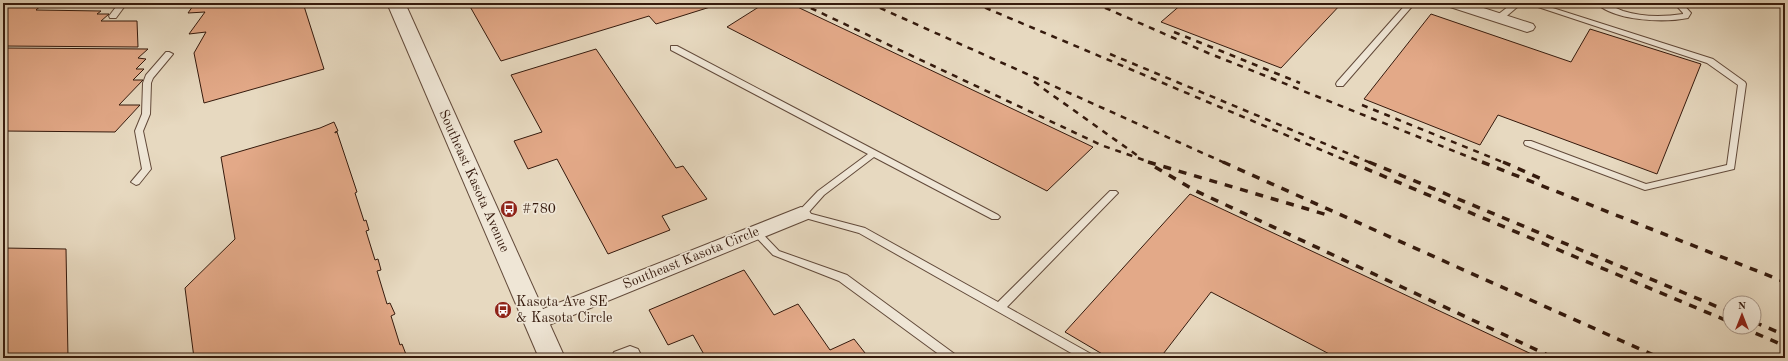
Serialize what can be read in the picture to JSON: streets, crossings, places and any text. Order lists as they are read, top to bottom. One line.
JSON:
{"streets":{"street":["Southeast Kasota Avenue","Southeast Kasota Circle"]},"crossings":[["Southeast Kasota Avenue","Southeast Kasota Circle"]],"places":{"bus stop":["#780","Kasota Ave SE & Kasota Circle"]},"north":"top"}
